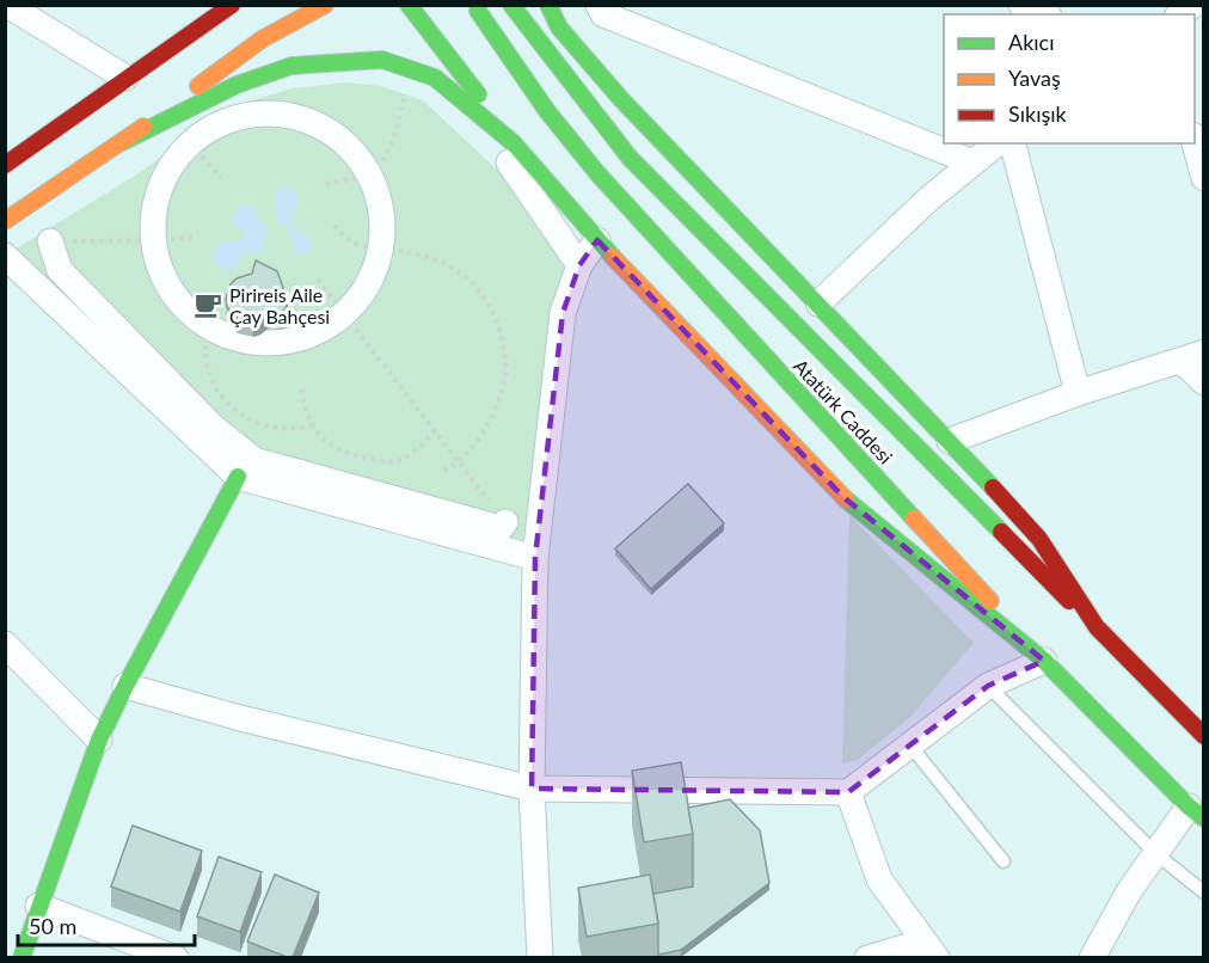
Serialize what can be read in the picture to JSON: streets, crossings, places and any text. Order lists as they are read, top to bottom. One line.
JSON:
{"streets":{"main road":["Atatürk Caddesi"]},"places":{"cafe":["Pirireis Aile Çay Bahçesi"]},"legend":["Akıcı","Yavaş","Sıkışık"],"scale_bar":"50 m"}
